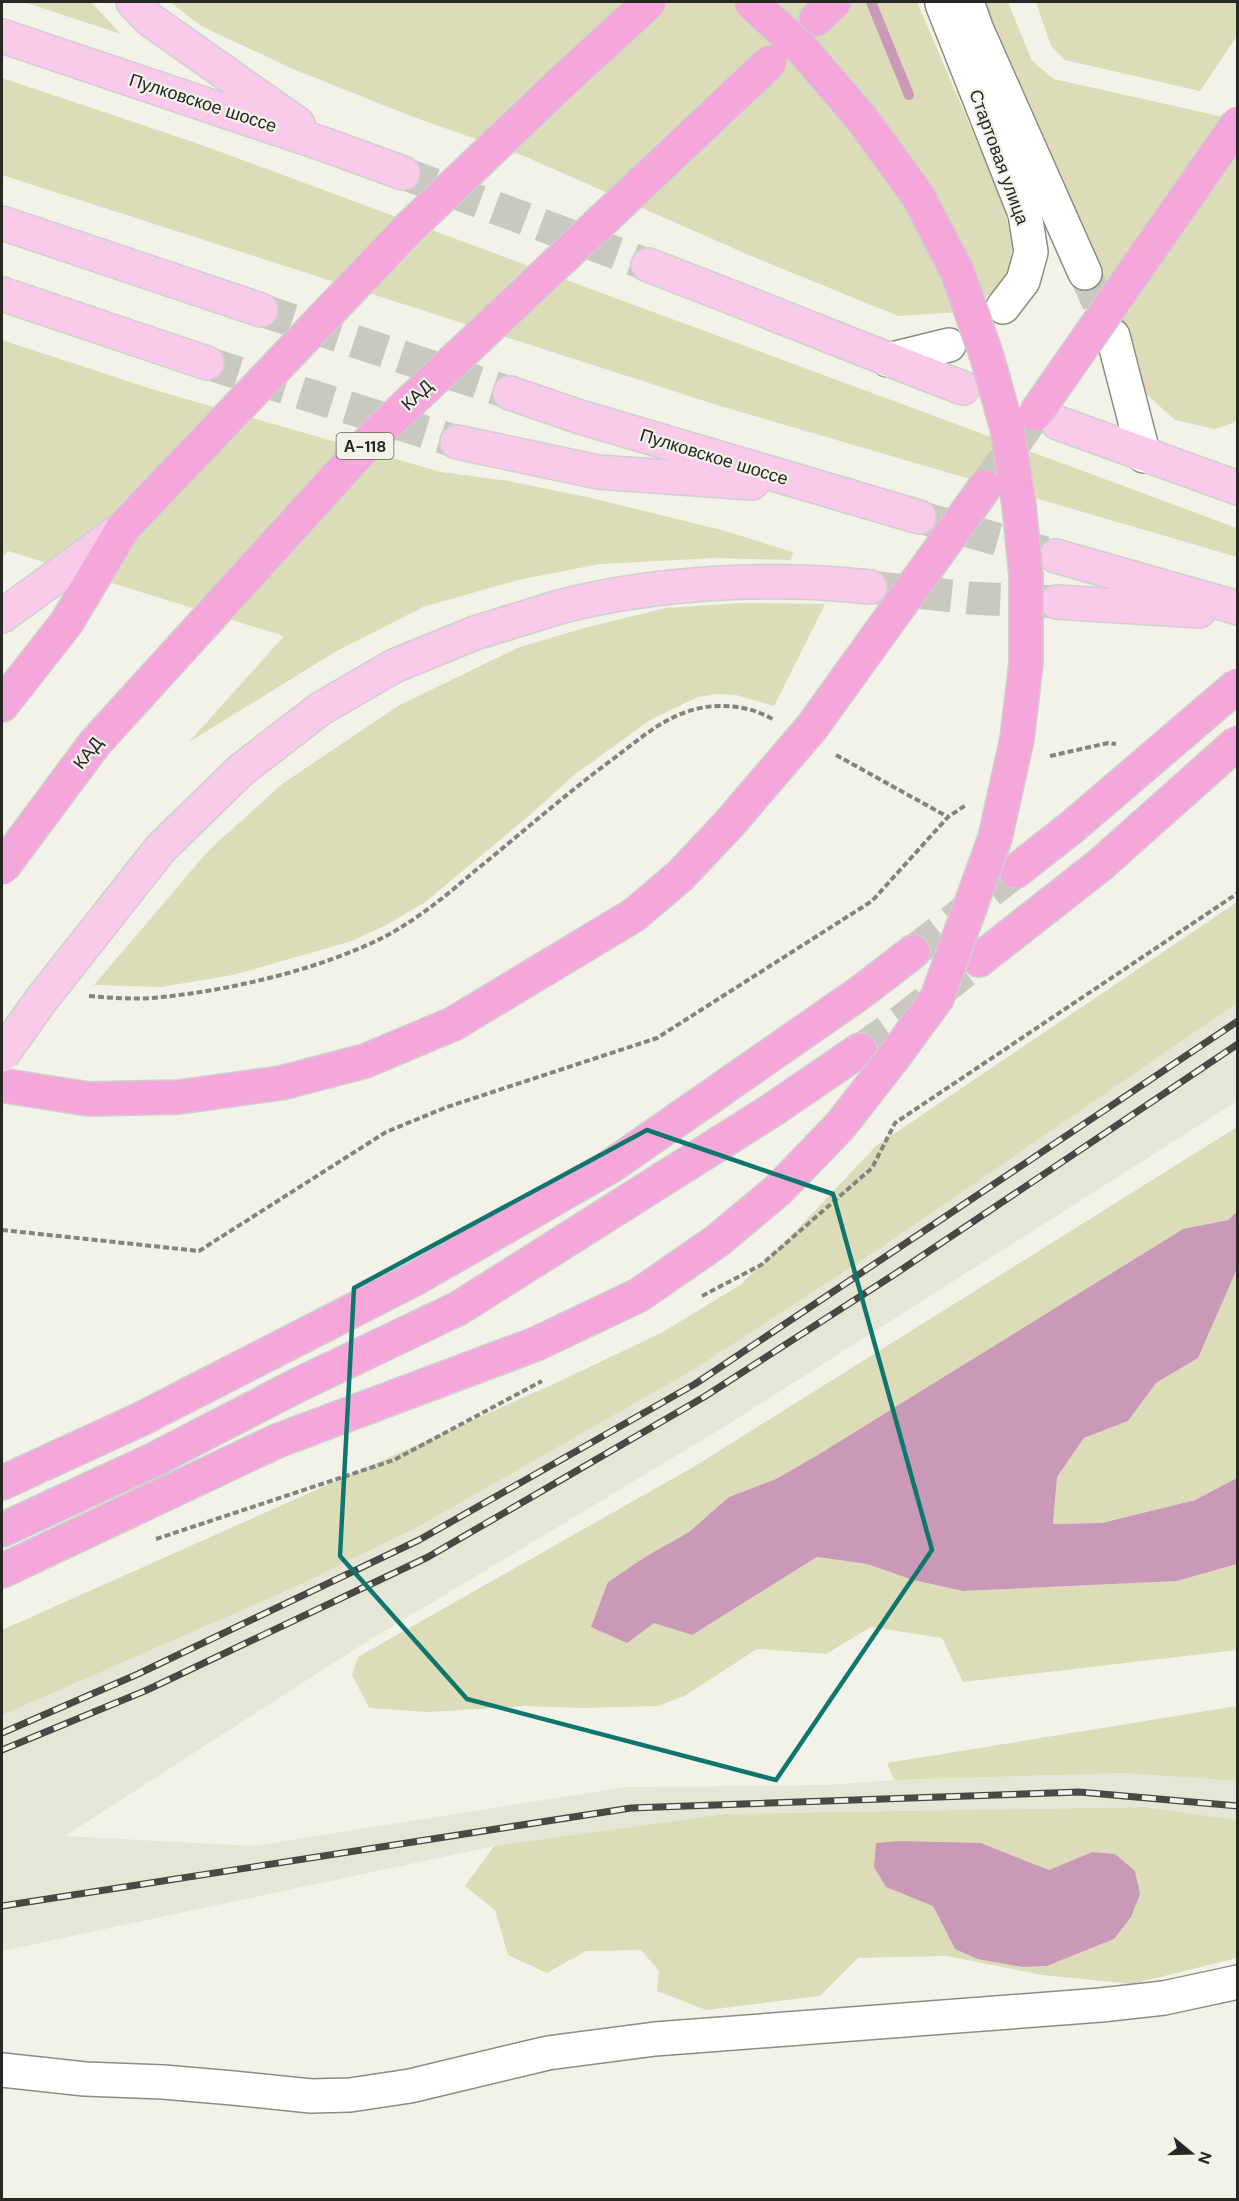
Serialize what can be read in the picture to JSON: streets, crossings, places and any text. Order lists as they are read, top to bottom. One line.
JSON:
{"streets":{"highway":["КАД","А-118"],"main road":["Пулковское шоссе"],"street":["Стартовая улица"]},"north":"right"}
